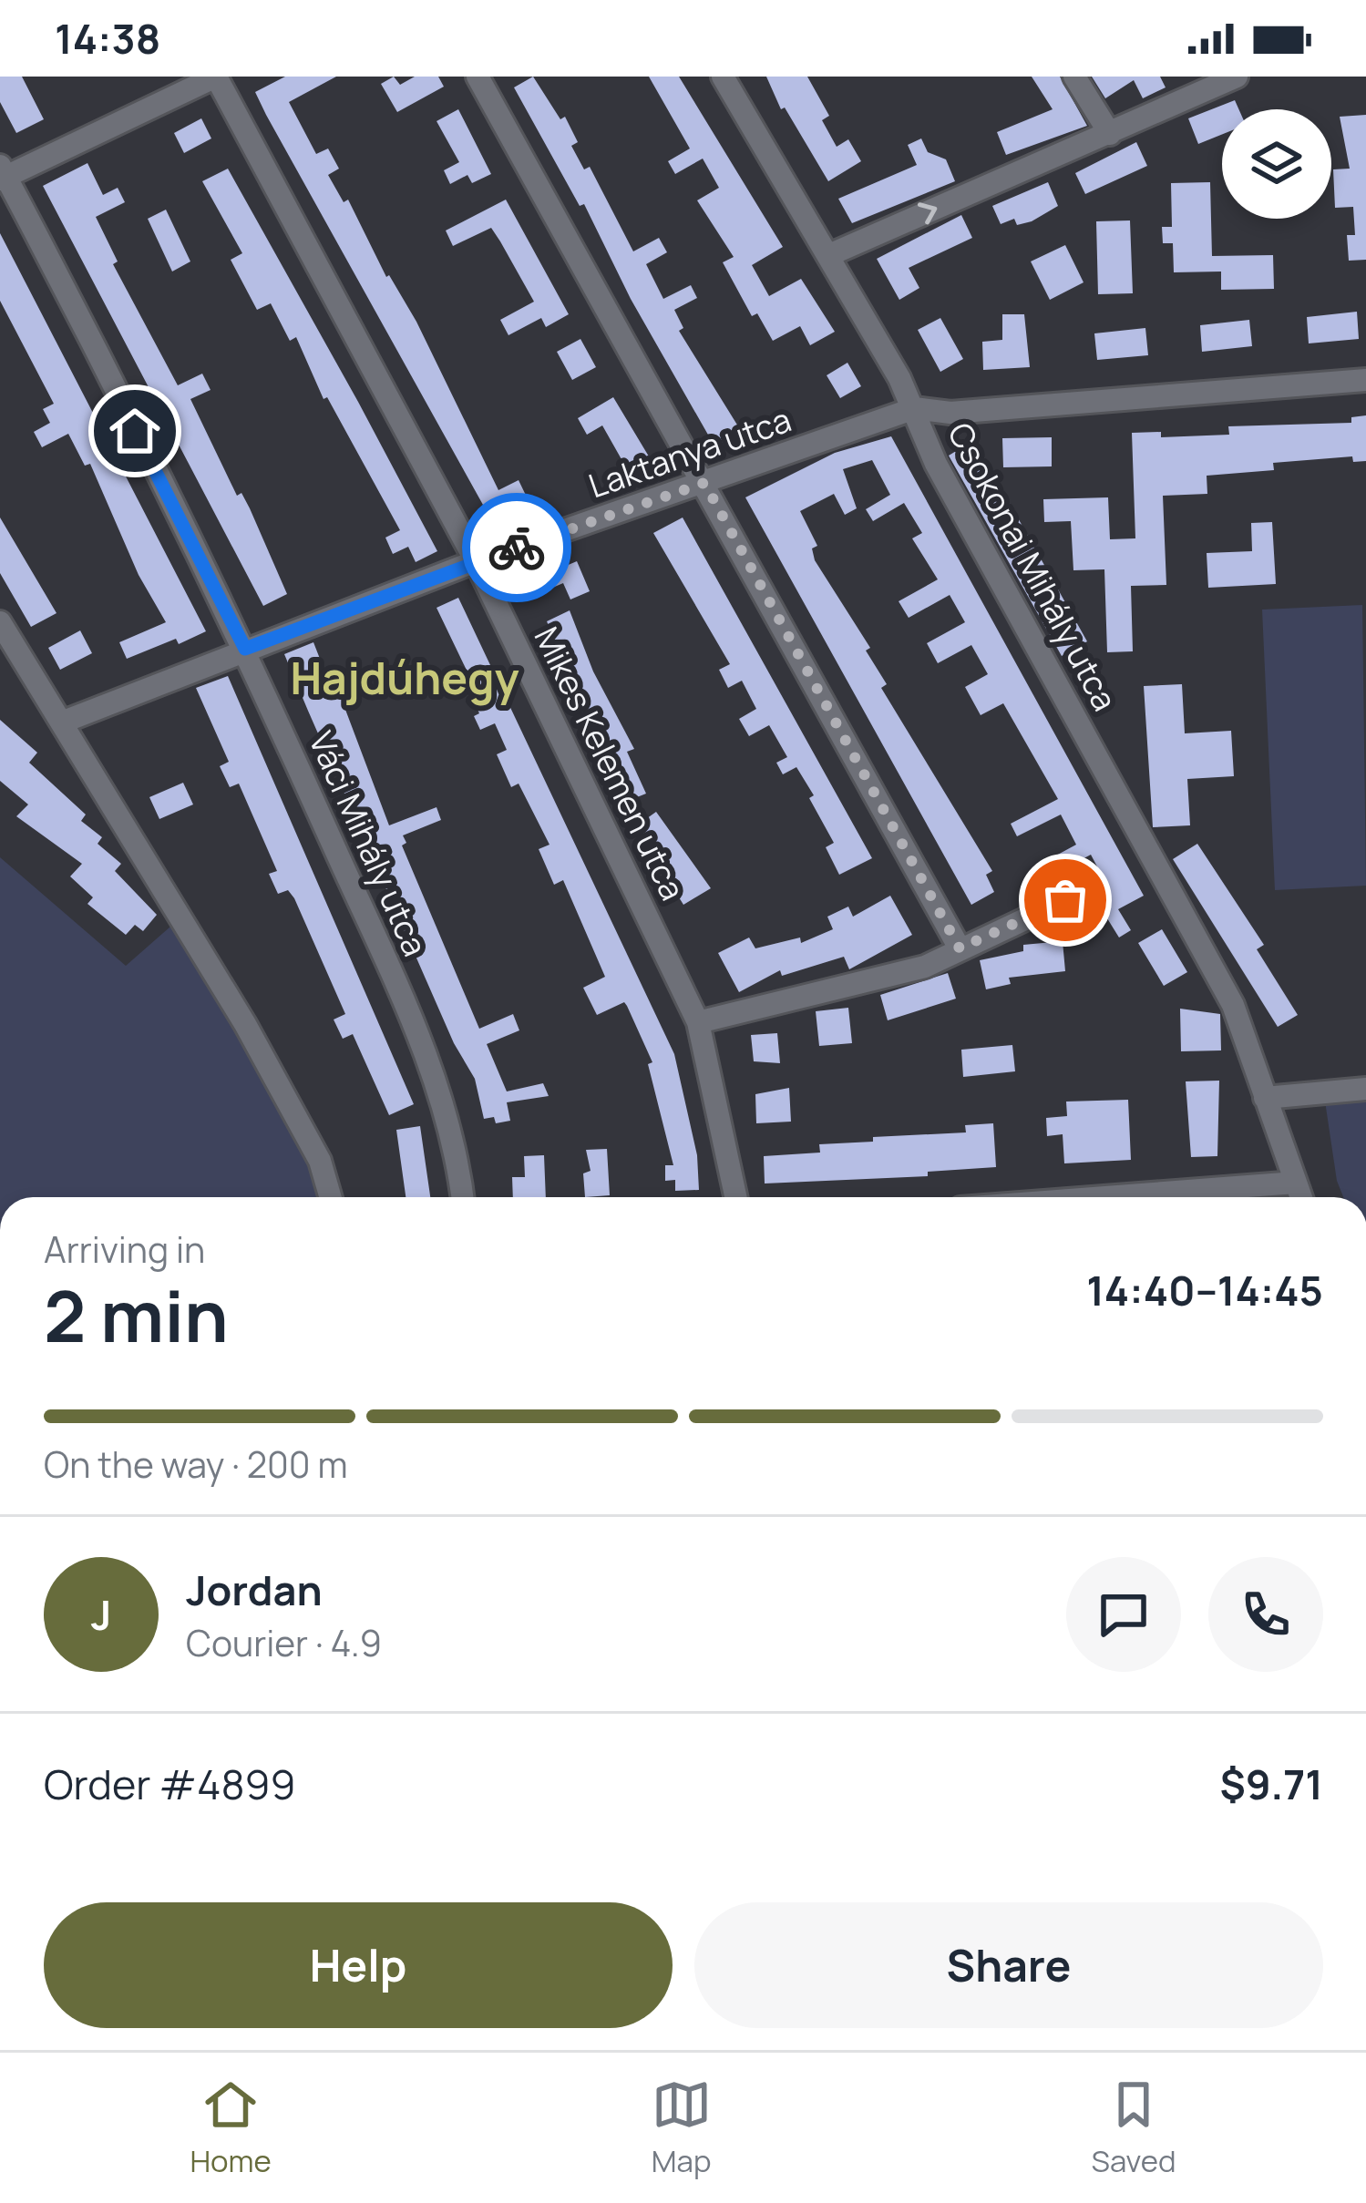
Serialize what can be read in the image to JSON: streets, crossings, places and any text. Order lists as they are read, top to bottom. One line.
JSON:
{"streets":{"street":["Laktanya utca","Csokonai Mihály utca","Mikes Kelemen utca","Váci Mihály utca"]},"crossings":[["Laktanya utca","Csokonai Mihály utca"],["Laktanya utca","Mikes Kelemen utca"],["Laktanya utca","Váci Mihály utca"]],"districts":["Hajdúhegy"],"page":{"status":"14:38","heading":["2 min","Arriving in","14:40–14:45"],"panel":["Jordan","Courier · 4.9","Order #4899","$9.71"],"bar":"On the way · 200 m","round":"J","buttons":["Help","Share"],"tabs":["Home","Map","Saved"]}}
